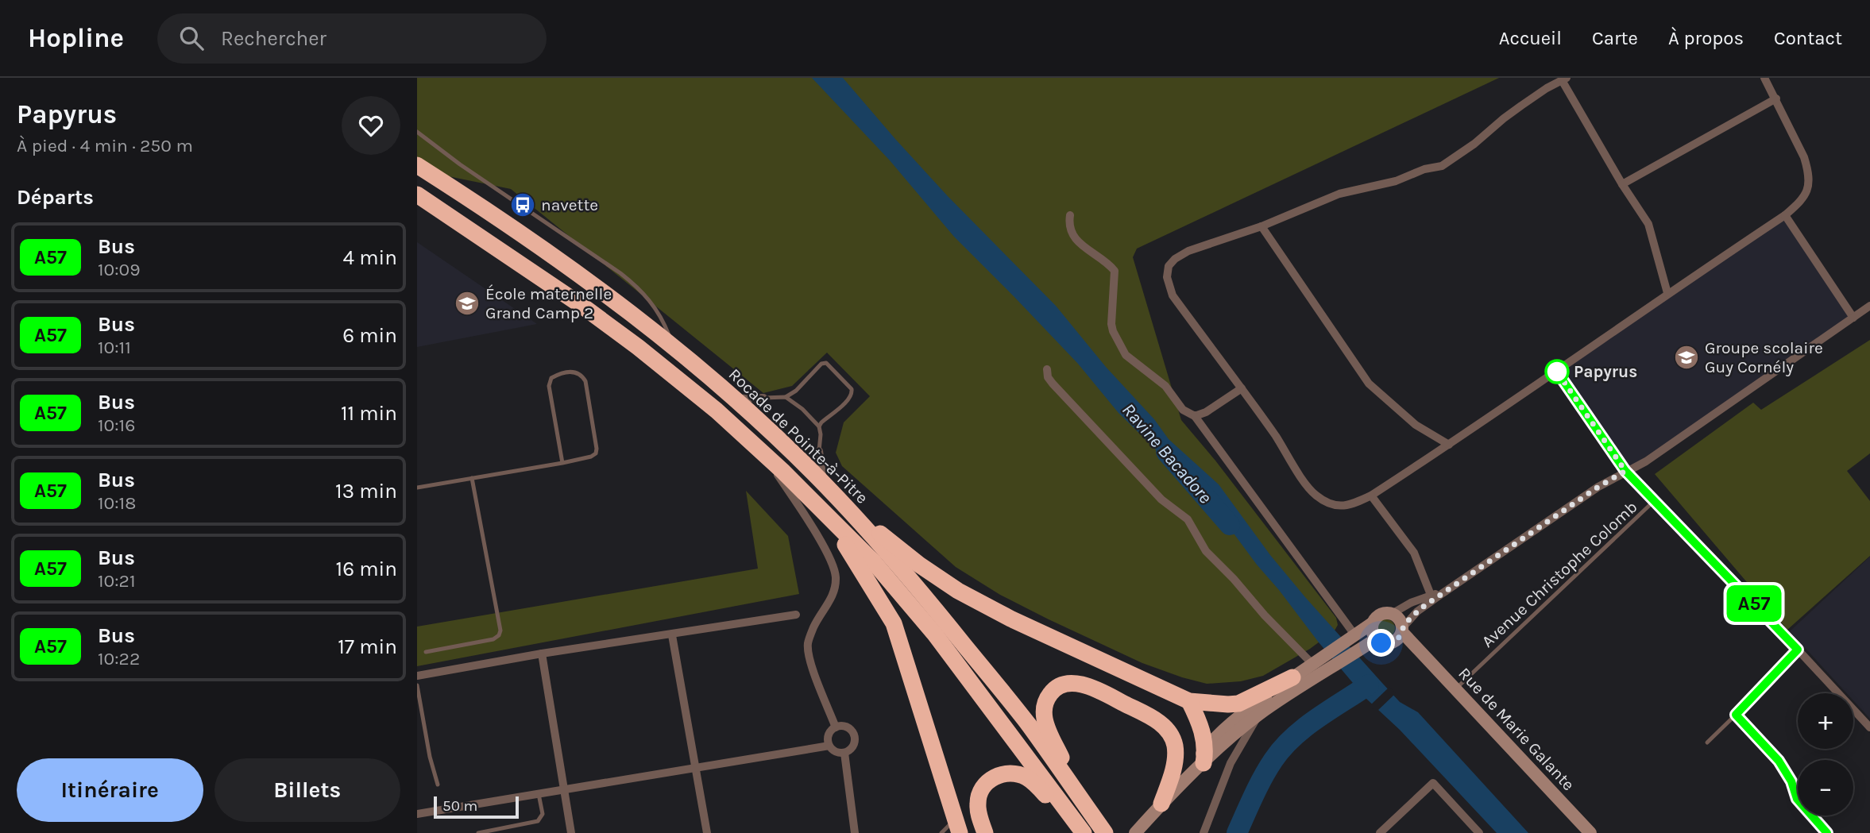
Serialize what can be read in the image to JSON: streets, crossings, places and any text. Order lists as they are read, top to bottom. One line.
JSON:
{"streets":{"highway":["Rocade de Pointe-à-Pitre"],"main road":["Rue de Marie Galante"],"lane":["Avenue Christophe Colomb"]},"crossings":[["Avenue Christophe Colomb","Rue de Marie Galante"]],"water":["Ravine Bacadore"],"places":{"bus stop":["navette"],"school or university":["École maternelle Grand Camp 2","Groupe scolaire Guy Cornély"],"other":["Papyrus"]},"lines":["bus line A57"],"scale_bar":"50 m","page":{"header":"Hopline","search":"Rechercher","nav":["Accueil","Carte","À propos","Contact"],"heading":[["Papyrus","À pied · 4 min · 250 m"],"Départs"],"on_map":"A57","list":[{"mark":"A57","name":"Bus","note":"10:09","value":"4 min"},{"mark":"A57","name":"Bus","note":"10:11","value":"6 min"},{"mark":"A57","name":"Bus","note":"10:16","value":"11 min"},{"mark":"A57","name":"Bus","note":"10:18","value":"13 min"},{"mark":"A57","name":"Bus","note":"10:21","value":"16 min"},{"mark":"A57","name":"Bus","note":"10:22","value":"17 min"}],"map_buttons":["+","−"],"buttons":["Itinéraire","Billets"],"scale":"50 m"}}
